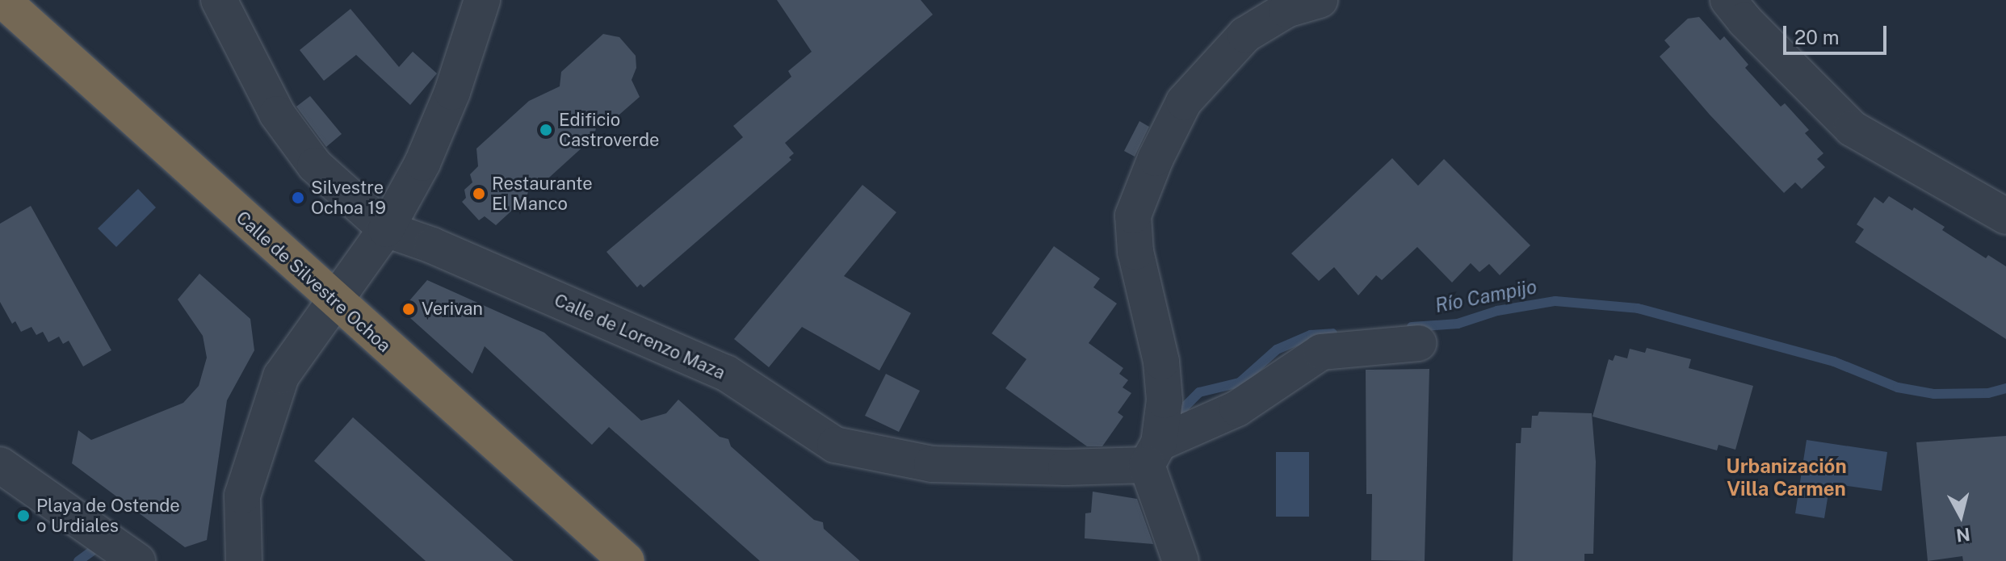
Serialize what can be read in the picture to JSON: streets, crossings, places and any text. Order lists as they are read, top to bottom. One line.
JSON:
{"streets":{"highway":["Calle de Silvestre Ochoa"],"street":["Calle de Lorenzo Maza"]},"districts":["Urbanización Villa Carmen"],"water":["Río Campijo"],"places":["Edificio Castroverde","Restaurante El Manco","Silvestre Ochoa 19","Verivan","Playa de Ostende o Urdiales"],"scale_bar":"20 m","north":"bottom"}
